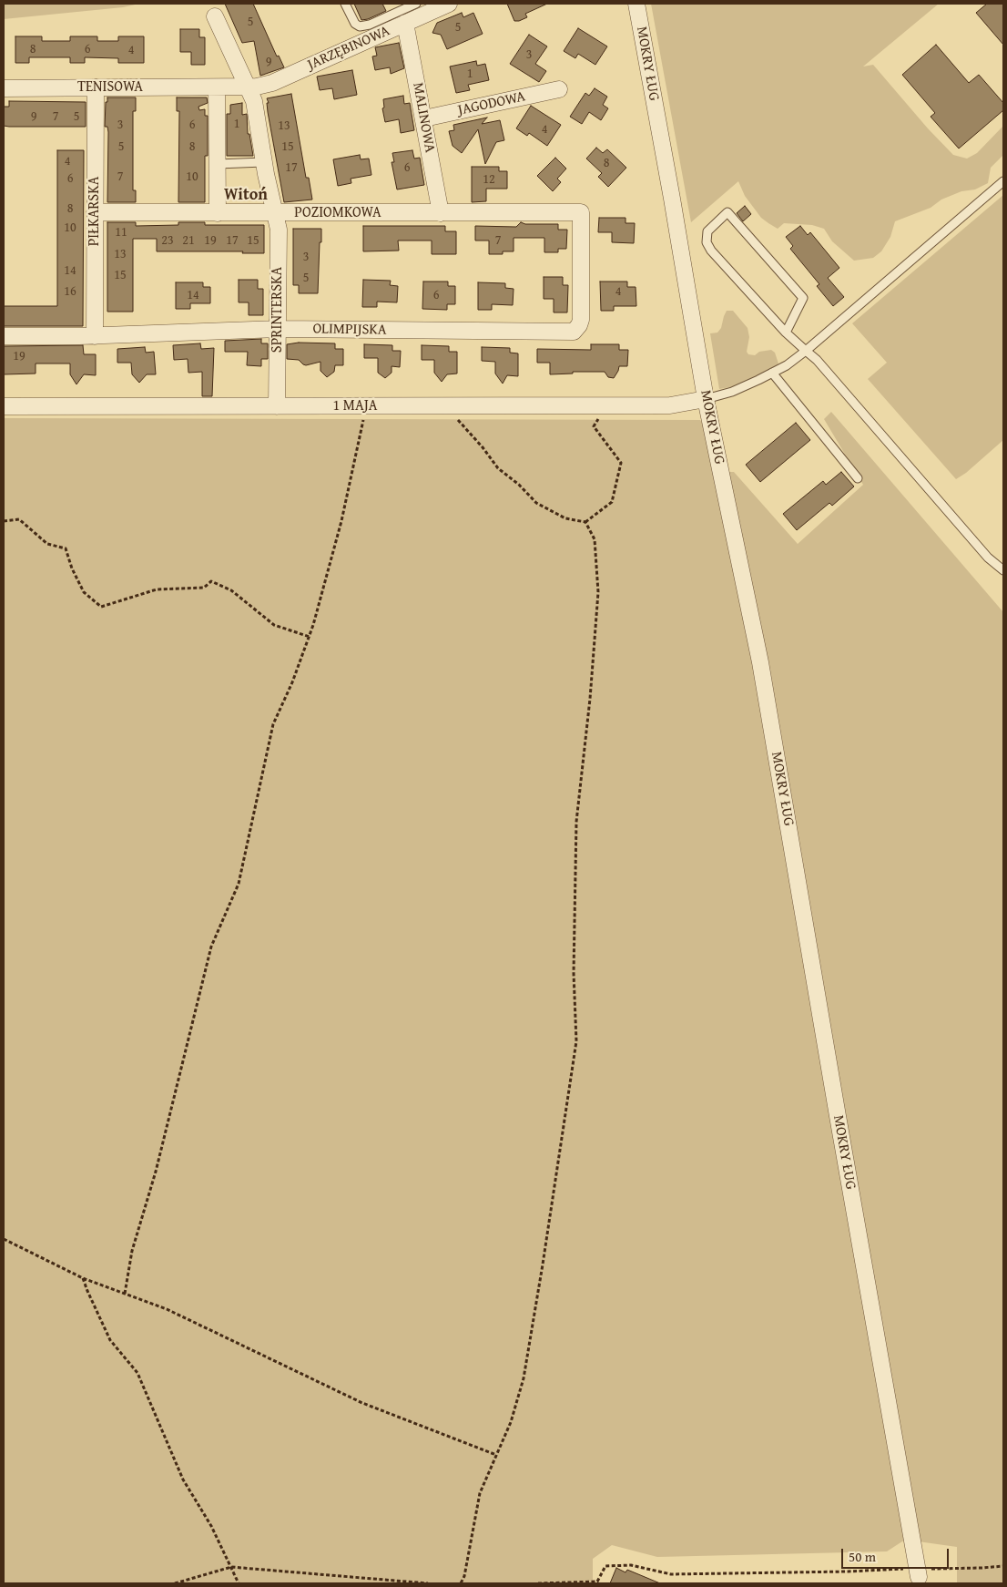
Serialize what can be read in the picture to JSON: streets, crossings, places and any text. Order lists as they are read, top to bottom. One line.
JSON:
{"streets":{"street":["JARZĘBINOWA","MOKRY ŁUG","TENISOWA","JAGODOWA","MALINOWA","PIŁKARSKA","POZIOMKOWA","SPRINTERSKA","OLIMPIJSKA","1 MAJA"]},"crossings":[["JARZĘBINOWA","TENISOWA"],["JARZĘBINOWA","MALINOWA"],["JARZĘBINOWA","SPRINTERSKA"],["MOKRY ŁUG","1 MAJA"],["TENISOWA","PIŁKARSKA"],["JAGODOWA","MALINOWA"],["MALINOWA","POZIOMKOWA"],["PIŁKARSKA","POZIOMKOWA"],["PIŁKARSKA","OLIMPIJSKA"],["POZIOMKOWA","SPRINTERSKA"],["POZIOMKOWA","OLIMPIJSKA"],["SPRINTERSKA","OLIMPIJSKA"],["SPRINTERSKA","1 MAJA"]],"districts":["Witoń"],"house_numbers":["5","5","8","6","4","3","9","1","9","7","5","1","3","6","13","4","5","8","15","4","8","17","6","7","10","6","12","8","10","11","23","21","19","17","15","7","13","3","14","15","5","16","4","14","6","19"],"scale_bar":"50 m"}
